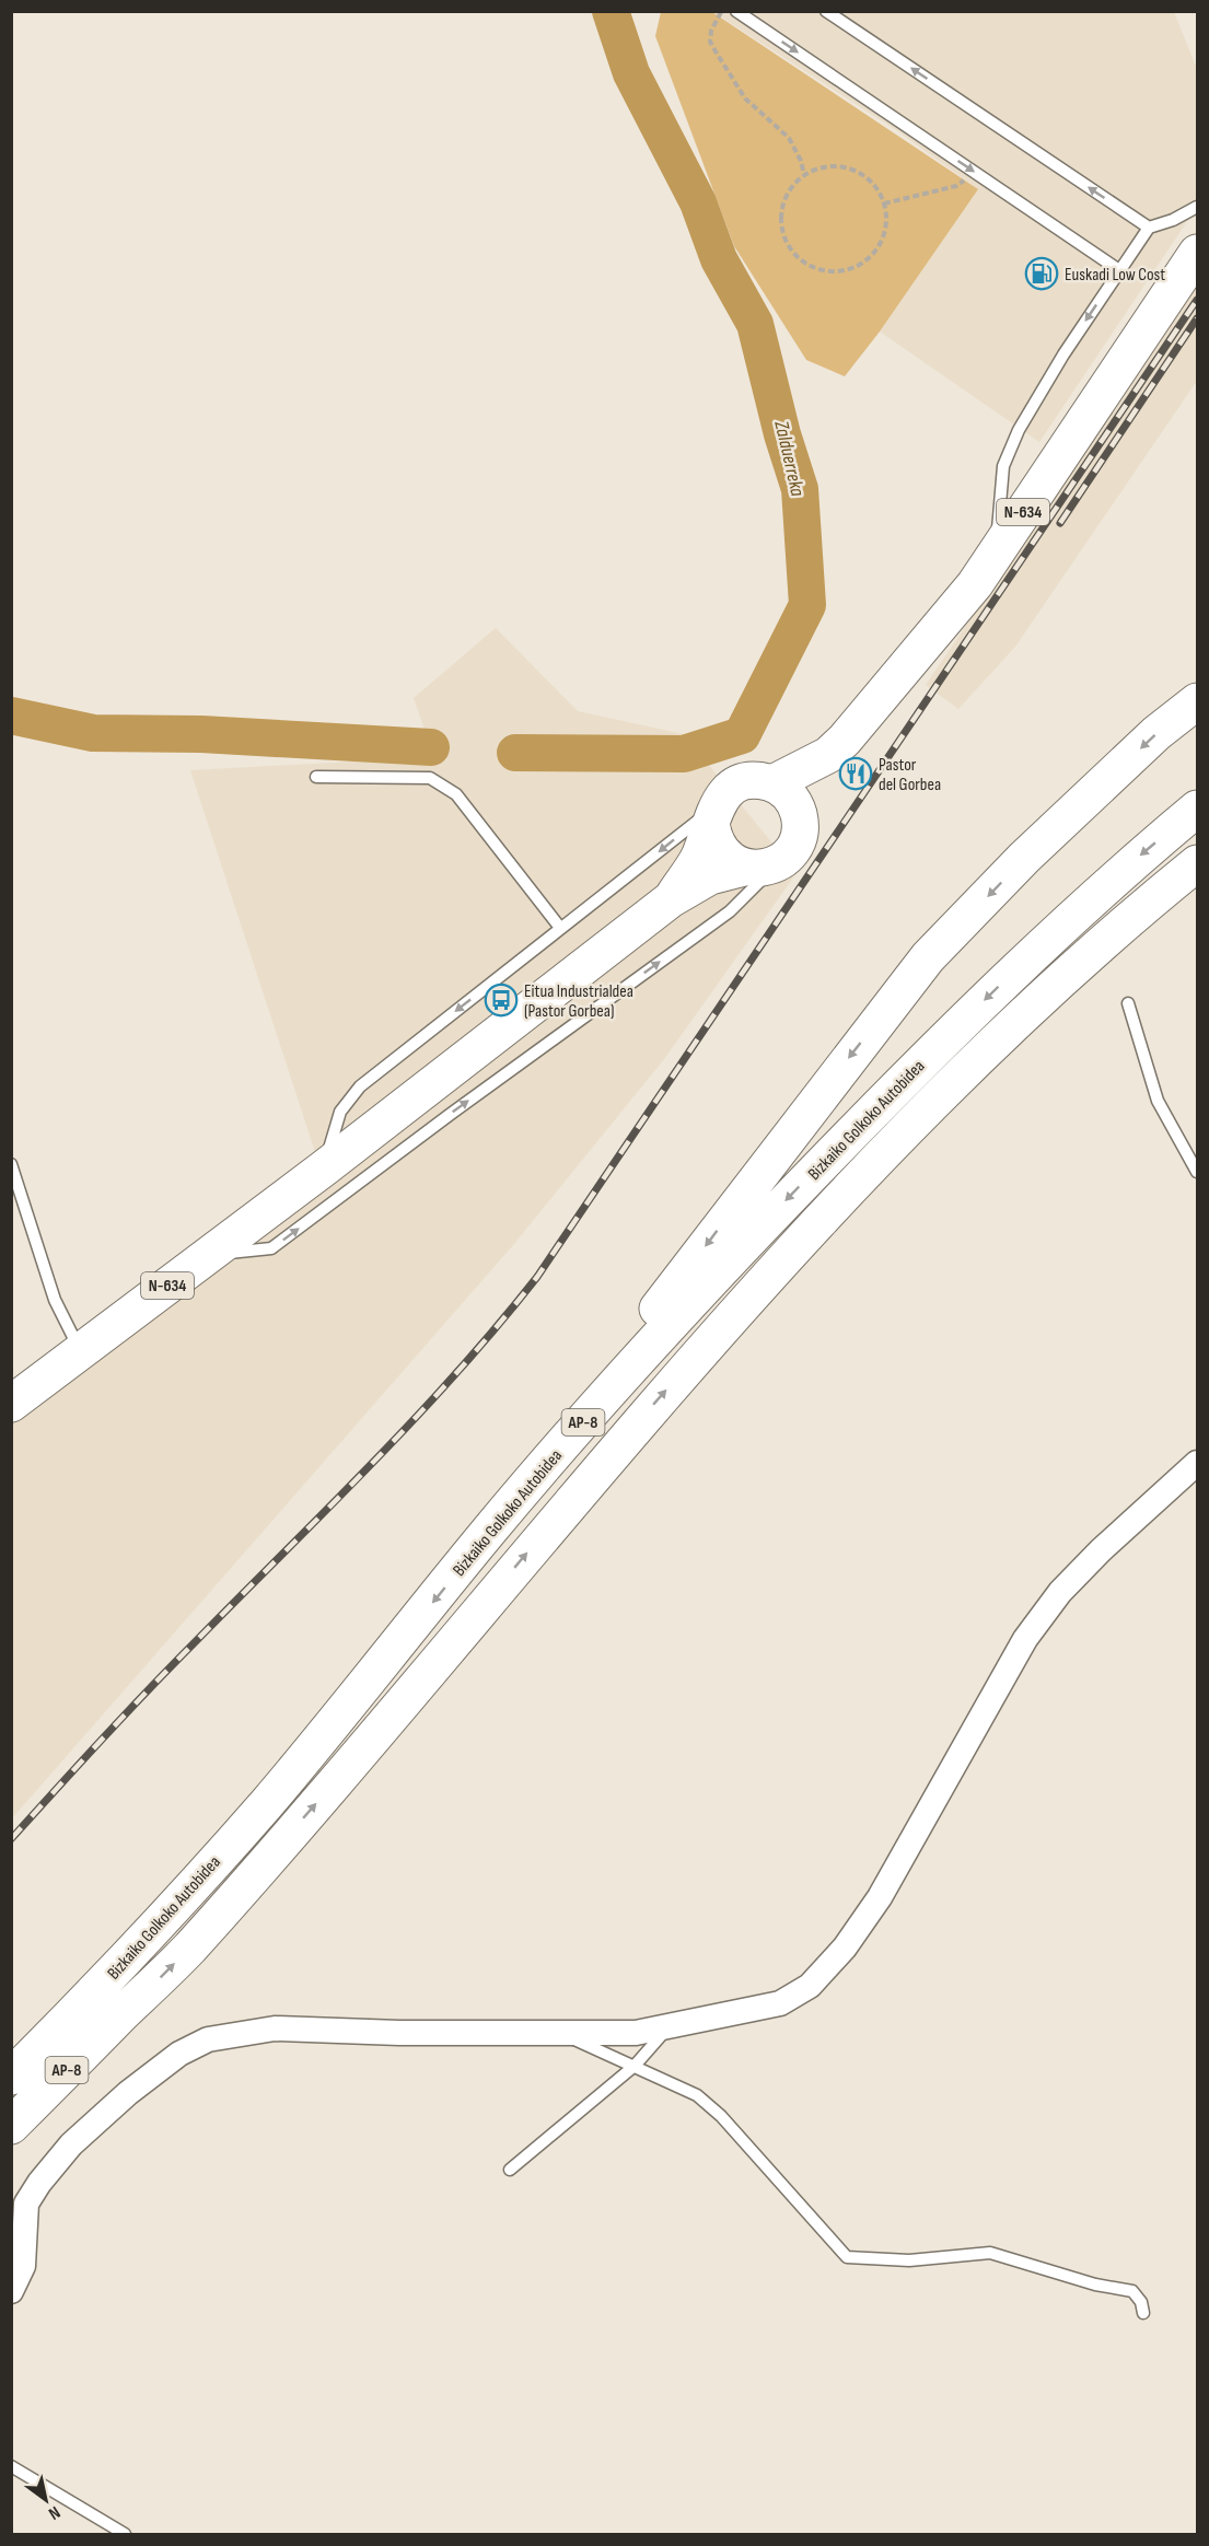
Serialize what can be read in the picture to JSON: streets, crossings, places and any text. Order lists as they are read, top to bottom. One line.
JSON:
{"streets":{"highway":["N-634","Bizkaiko Golkoko Autobidea","AP-8"]},"water":["Zalduerreka"],"places":{"fuel station":["Euskadi Low Cost"],"restaurant":["Pastor del Gorbea"],"bus stop":["Eitua Industrialdea (Pastor Gorbea)"]},"north":"bottom right"}
